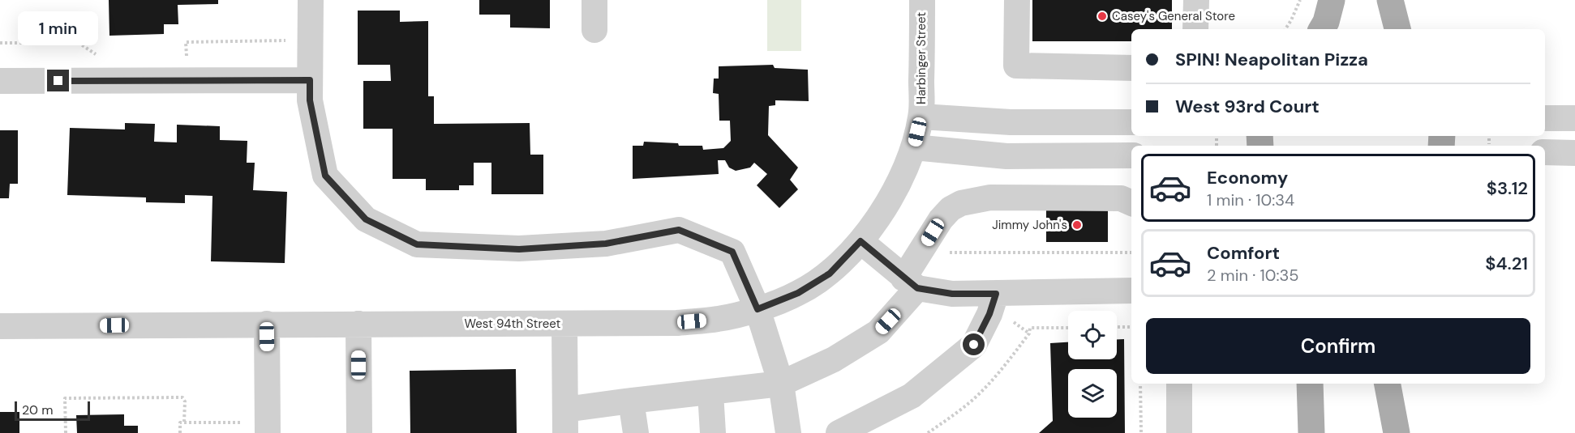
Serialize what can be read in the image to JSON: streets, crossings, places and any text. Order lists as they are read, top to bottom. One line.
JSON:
{"streets":{"street":["Harbinger Street","West 94th Street"]},"crossings":[["Harbinger Street","West 94th Street"]],"places":["Casey's General Store","Jimmy John's"],"scale_bar":"20 m","page":{"bubble":"1 min","banner":["SPIN! Neapolitan Pizza","West 93rd Court"],"list":[{"name":"Economy","note":"1 min · 10:34","value":"$3.12"},{"name":"Comfort","note":"2 min · 10:35","value":"$4.21"}],"buttons":"Confirm","scale":"20 m"}}
